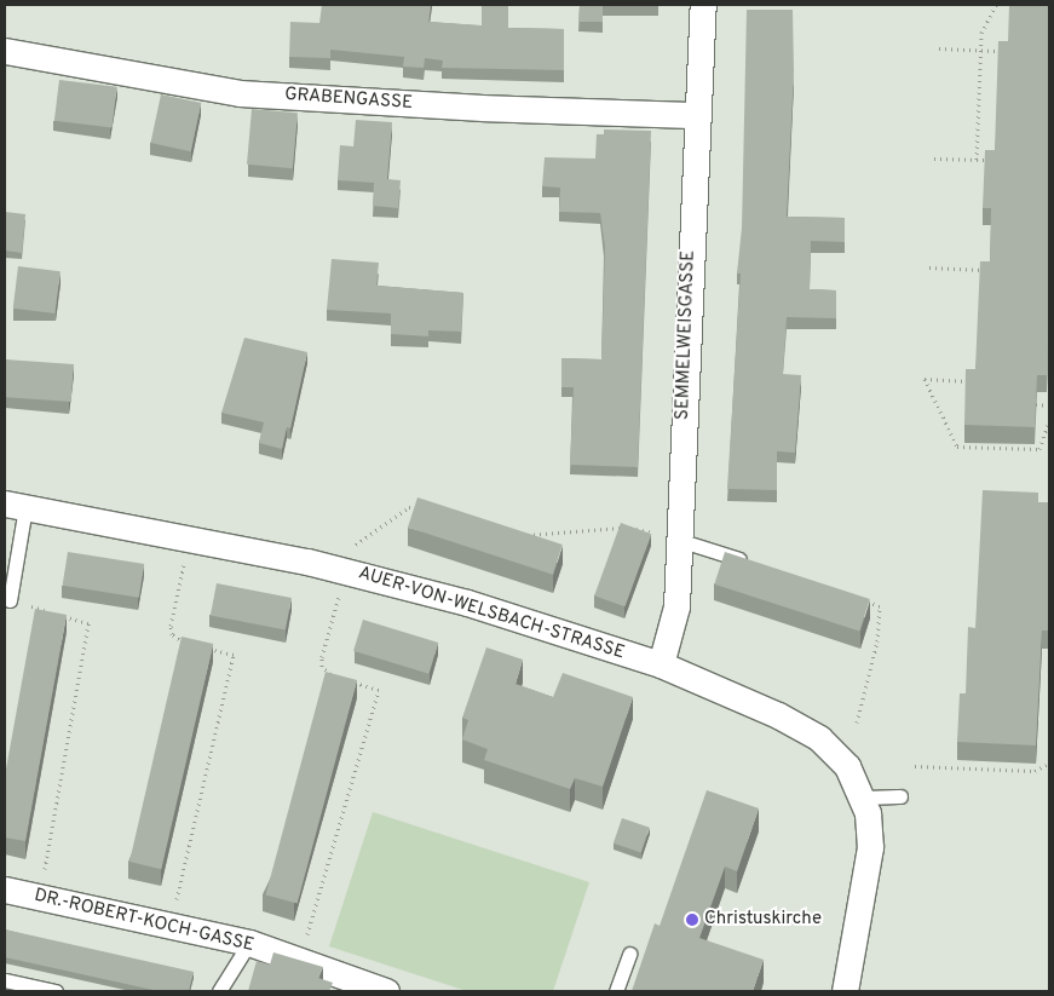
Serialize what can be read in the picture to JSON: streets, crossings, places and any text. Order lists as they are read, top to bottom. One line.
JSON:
{"streets":{"street":["GRABENGASSE","SEMMELWEISGASSE","AUER-VON-WELSBACH-STRASSE","DR.-ROBERT-KOCH-GASSE"]},"crossings":[["GRABENGASSE","SEMMELWEISGASSE"],["SEMMELWEISGASSE","AUER-VON-WELSBACH-STRASSE"]],"places":["Christuskirche"]}
